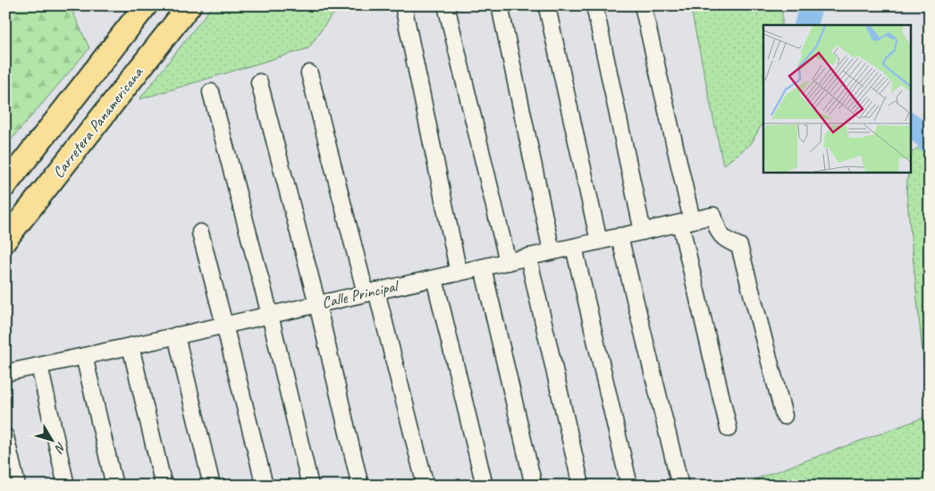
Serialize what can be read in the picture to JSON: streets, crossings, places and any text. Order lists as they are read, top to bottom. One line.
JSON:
{"streets":{"highway":["Carretera Panamericana"],"street":["Calle Principal"]},"north":"bottom right"}
